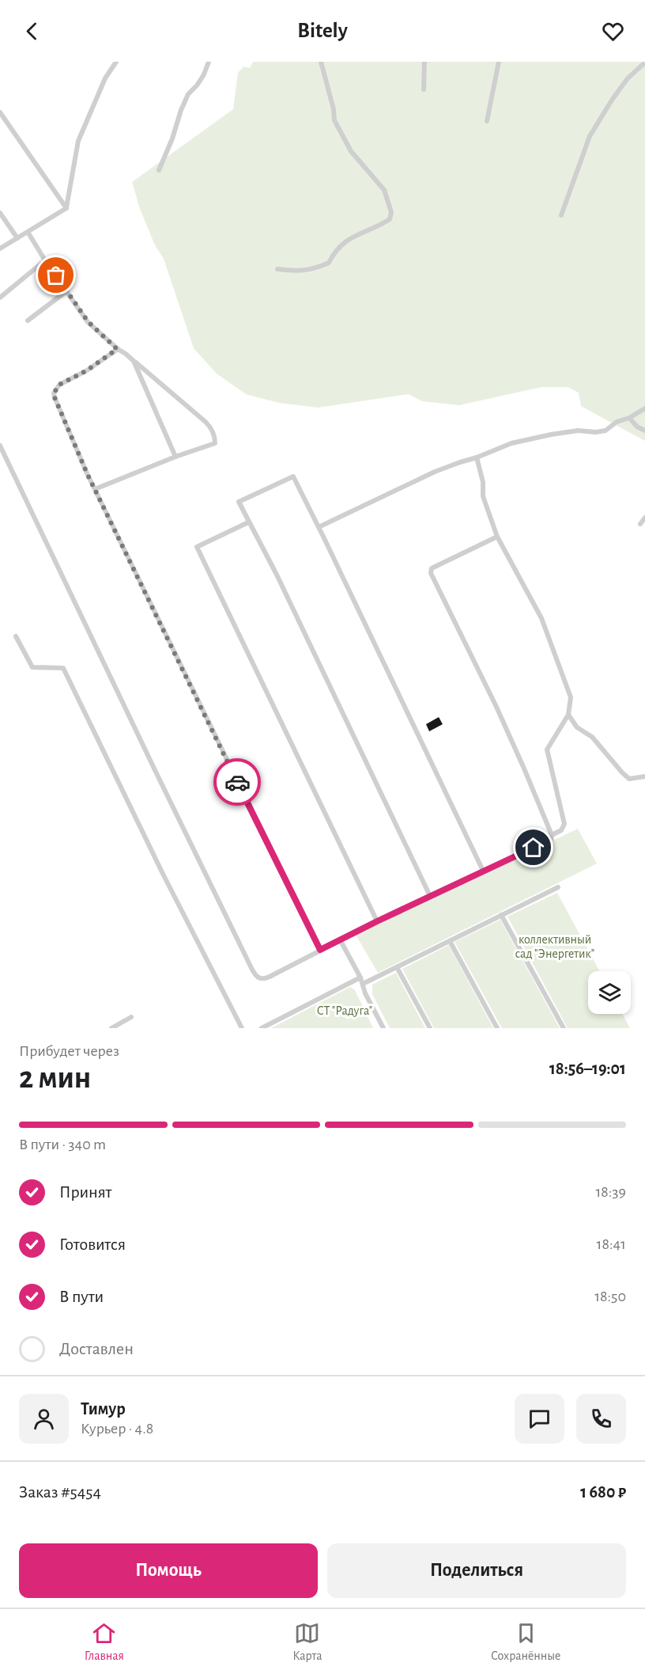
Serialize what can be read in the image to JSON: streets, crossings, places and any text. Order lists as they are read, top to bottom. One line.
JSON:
{"parks":["коллективный сад \"Энергетик\"","СТ \"Радуга\""],"page":{"header":"Bitely","heading":["2 мин","Прибудет через","18:56–19:01"],"panel":["Тимур","Курьер · 4.8","Заказ #5454","1 680 ₽"],"bar":"В пути · 340 m","list":[["Принят","18:39"],["Готовится","18:41"],["В пути","18:50"],"Доставлен"],"buttons":["Помощь","Поделиться"],"tabs":["Главная","Карта","Сохранённые"]}}
